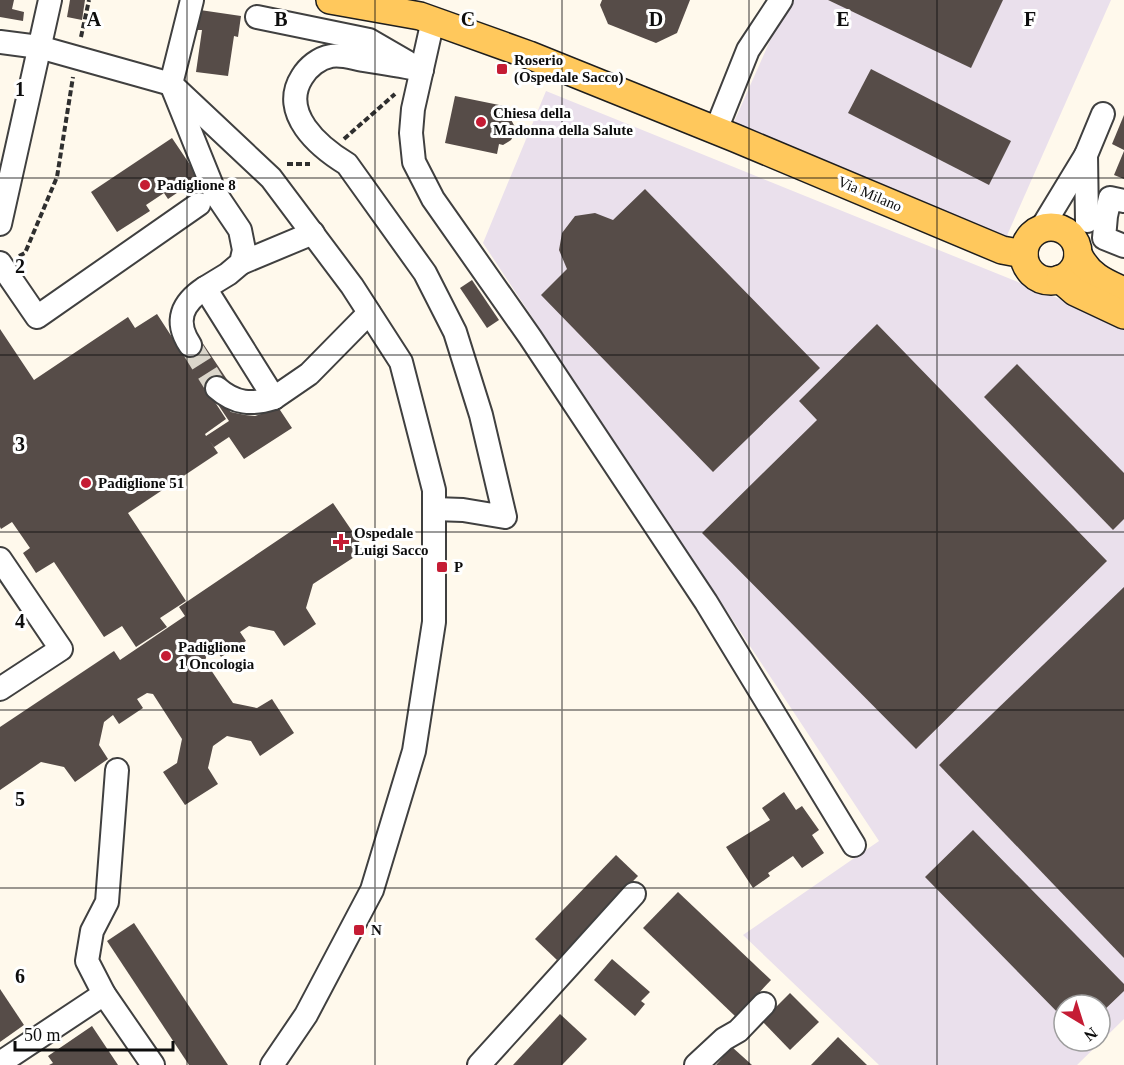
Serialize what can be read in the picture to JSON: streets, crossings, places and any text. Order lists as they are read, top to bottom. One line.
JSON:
{"streets":{"main road":["Via Milano"]},"places":{"transit":["Roserio (Ospedale Sacco)","P","N"],"other":["Chiesa della Madonna della Salute","Padiglione 8","Padiglione 51","Padiglione 1 Oncologia"],"health":["Ospedale Luigi Sacco"]},"scale_bar":"50 m","north":"bottom right","grid":{"columns":["A","B","C","D","E","F"],"rows":["1","2","3","4","5","6"]}}
